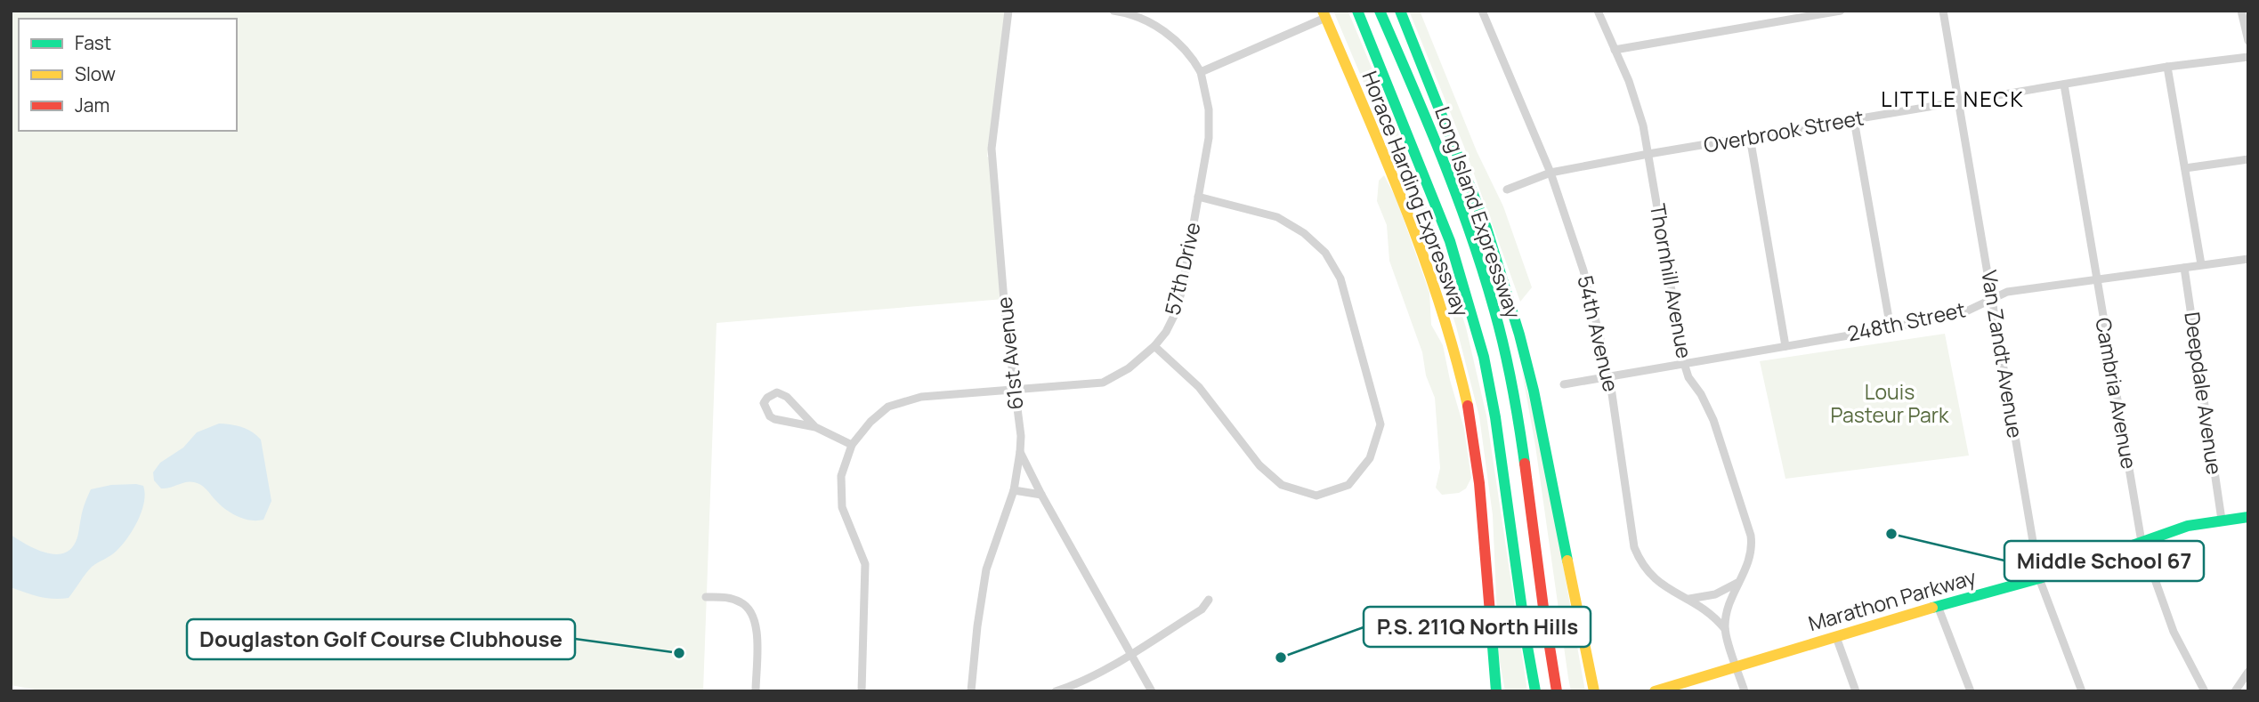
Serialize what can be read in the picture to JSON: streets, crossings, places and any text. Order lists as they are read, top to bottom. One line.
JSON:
{"streets":{"main road":["Horace Harding Expressway","Long Island Expressway","Marathon Parkway"],"street":["Overbrook Street","57th Drive","Thornhill Avenue","248th Street","54th Avenue","61st Avenue","Van Zandt Avenue","Cambria Avenue","Deepdale Avenue"]},"crossings":[["Overbrook Street","Thornhill Avenue"],["Overbrook Street","54th Avenue"],["Overbrook Street","Van Zandt Avenue"],["Overbrook Street","Cambria Avenue"],["57th Drive","61st Avenue"],["Thornhill Avenue","248th Street"],["Thornhill Avenue","54th Avenue"],["Thornhill Avenue","Marathon Parkway"],["248th Street","54th Avenue"],["248th Street","Van Zandt Avenue"],["248th Street","Cambria Avenue"],["248th Street","Deepdale Avenue"],["Van Zandt Avenue","Marathon Parkway"],["Cambria Avenue","Marathon Parkway"],["Deepdale Avenue","Marathon Parkway"]],"districts":["LITTLE NECK"],"parks":["Louis Pasteur Park"],"places":["Middle School 67","Douglaston Golf Course Clubhouse","P.S. 211Q North Hills"],"legend":["Fast","Slow","Jam"]}
